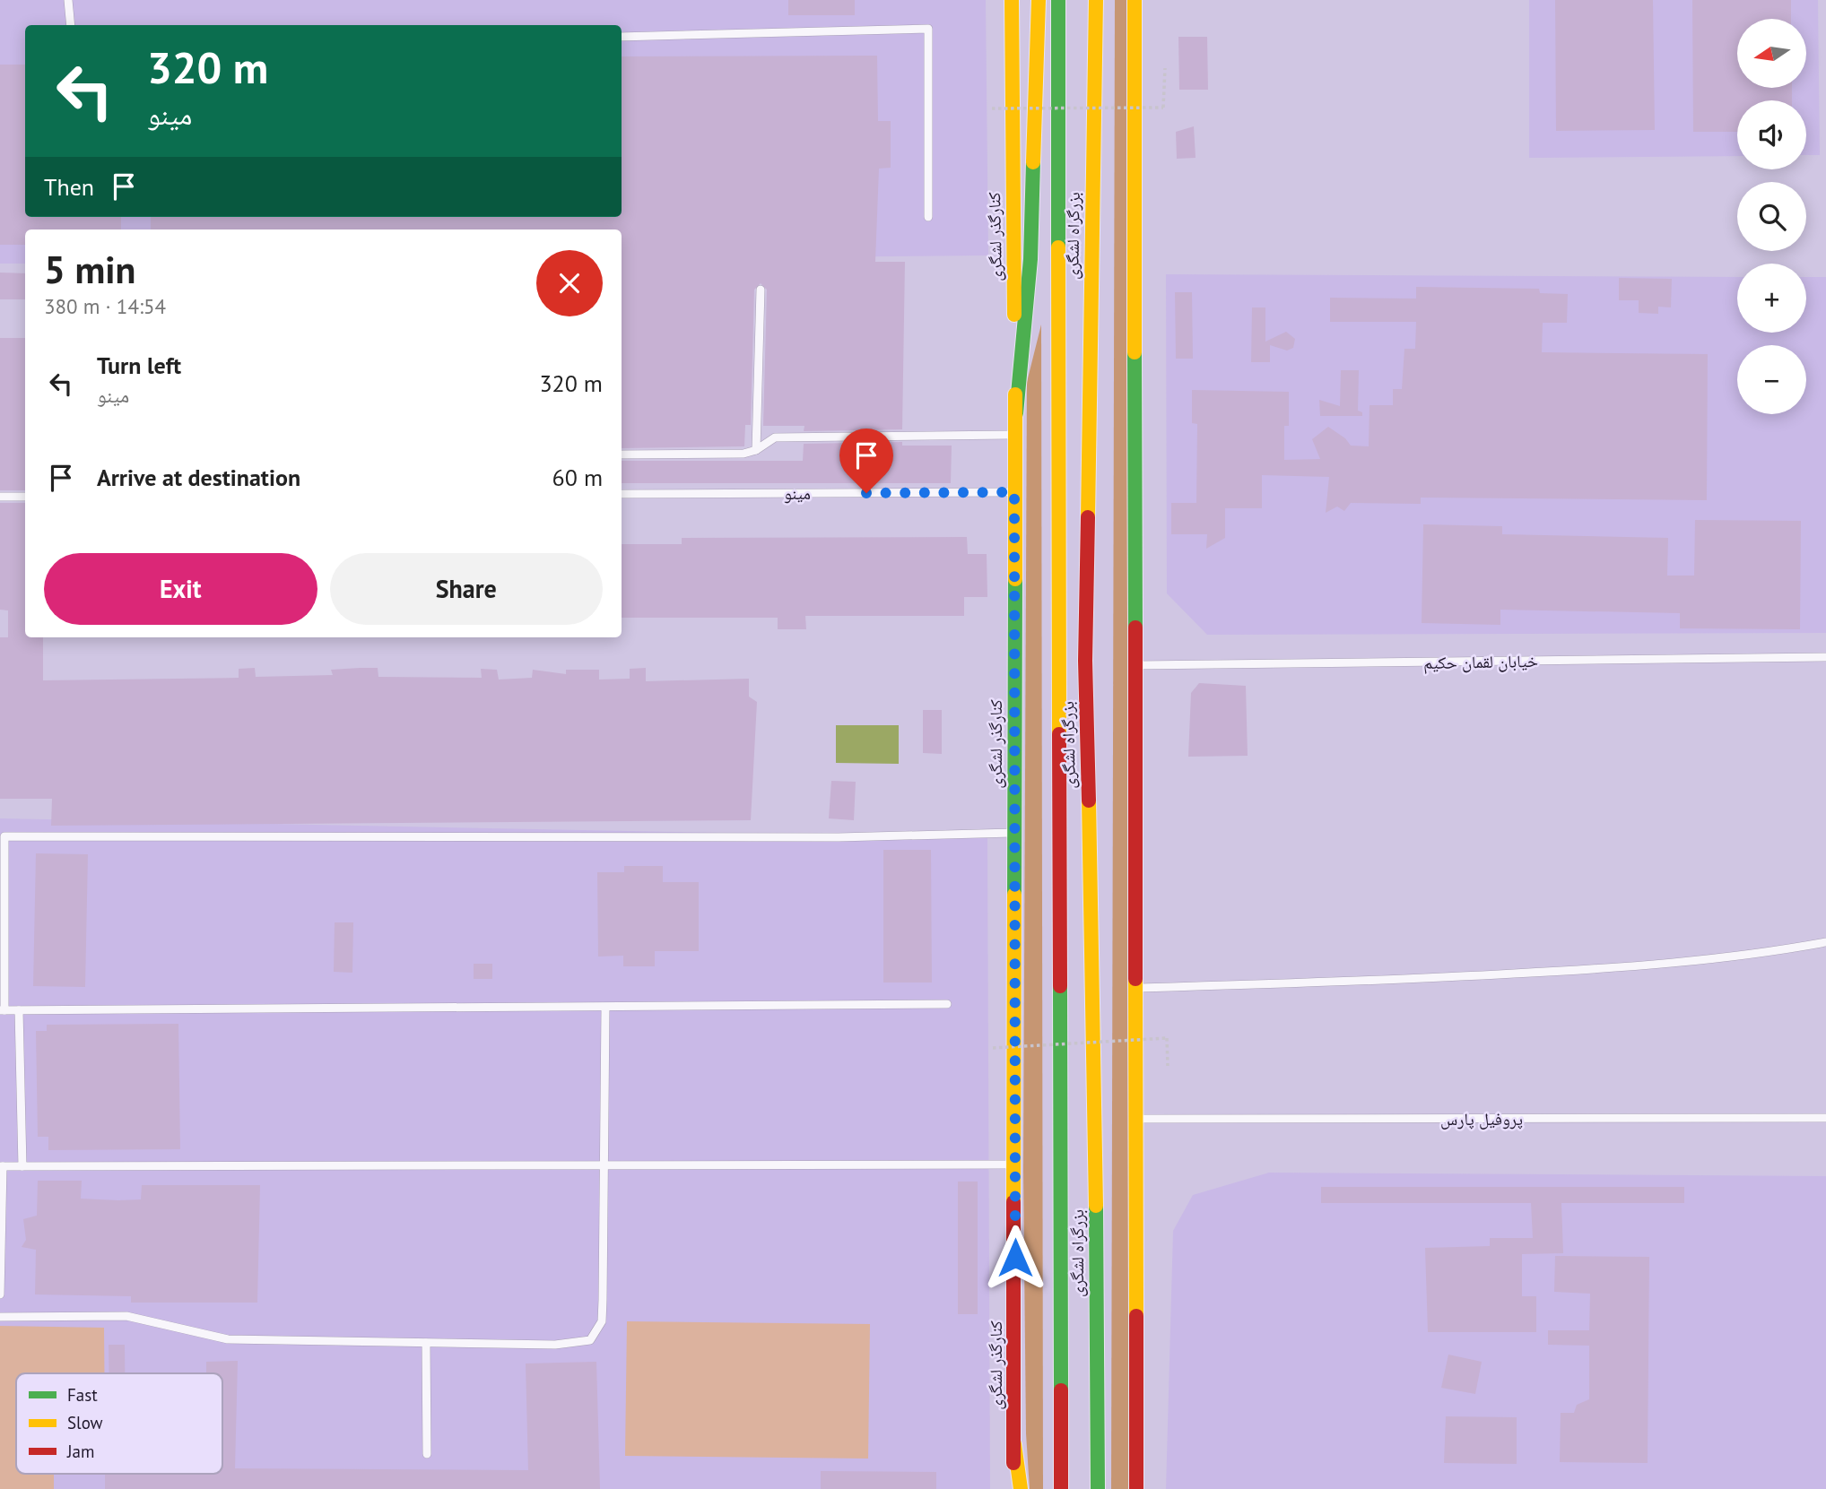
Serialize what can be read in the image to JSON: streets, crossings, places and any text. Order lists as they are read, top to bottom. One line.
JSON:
{"streets":{"main road":["بزرگراه لشگری","کنارگذر لشگری"],"lane":["مینو","خیابان لقمان حکیم","پروفیل پارس"]},"crossings":[["کنارگذر لشگری","مینو"]],"legend":["Fast","Slow","Jam"],"north":"left","page":{"map_buttons":["+","−"],"turn":["320 m","مینو"],"then":"Then","heading":["5 min","380 m · 14:54"],"list":[{"name":"Turn left","note":"مینو","value":"320 m"},{"name":"Arrive at destination","value":"60 m"}],"buttons":["Exit","Share"]}}
